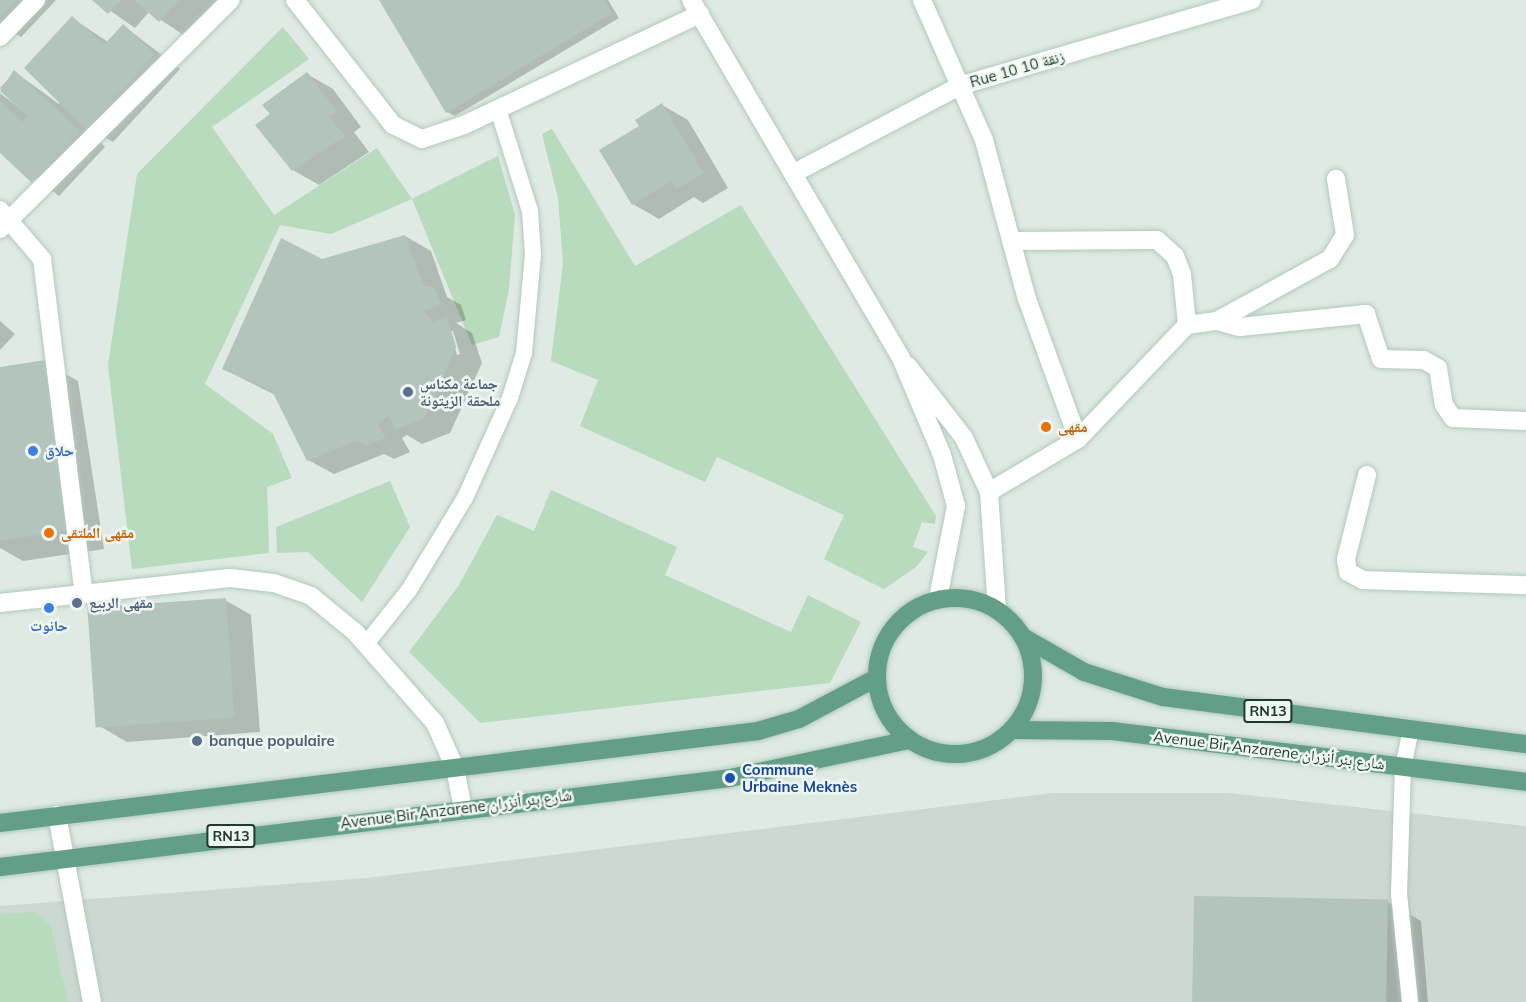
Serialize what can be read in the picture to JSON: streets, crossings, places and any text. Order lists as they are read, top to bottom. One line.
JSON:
{"streets":{"main road":["RN13","Avenue Bir Anzarene شارع بئر أنزران"],"street":["Rue 10 زنقة 10"]},"crossings":[["RN13","Avenue Bir Anzarene شارع بئر أنزران"]],"places":["جماعة مكناس ملحقة الزيتونة","مقهى","حلاق","مقهى الملتقى","مقهى الربيع","حانوت","banque populaire","Commune Urbaine Meknès"]}
